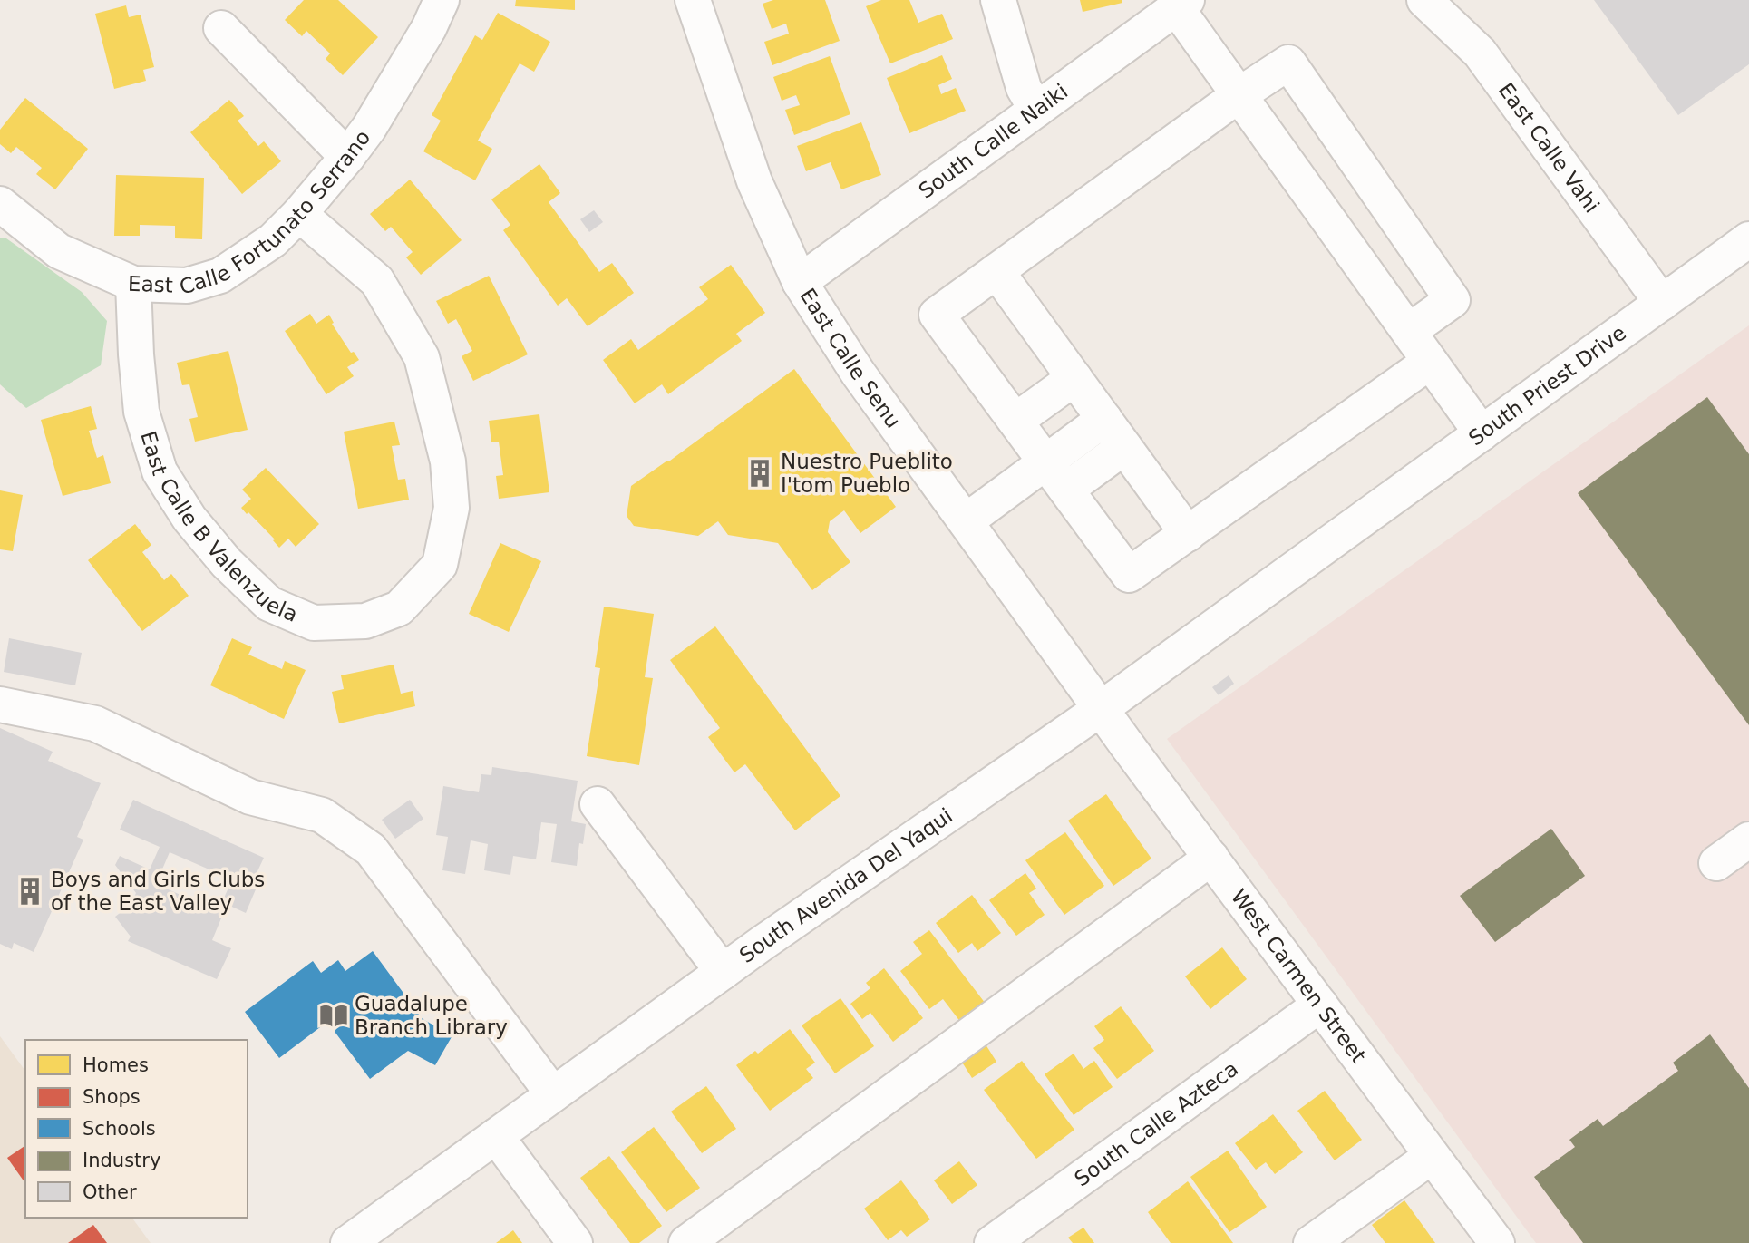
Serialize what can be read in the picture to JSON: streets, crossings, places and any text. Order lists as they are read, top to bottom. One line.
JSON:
{"streets":{"street":["South Calle Naiki","East Calle Vahi","East Calle Fortunato Serrano","East Calle Senu","South Priest Drive","East Calle B Valenzuela","South Avenida Del Yaqui","West Carmen Street","South Calle Azteca"]},"crossings":[["South Calle Naiki","East Calle Senu"],["East Calle Vahi","South Priest Drive"],["East Calle Fortunato Serrano","East Calle B Valenzuela"],["East Calle Senu","South Avenida Del Yaqui"],["East Calle Senu","West Carmen Street"],["South Priest Drive","South Avenida Del Yaqui"],["South Avenida Del Yaqui","West Carmen Street"],["West Carmen Street","South Calle Azteca"]],"places":{"building":["Nuestro Pueblito I'tom Pueblo","Boys and Girls Clubs of the East Valley"],"library":["Guadalupe Branch Library"]},"legend":["Homes","Shops","Schools","Industry","Other"]}
